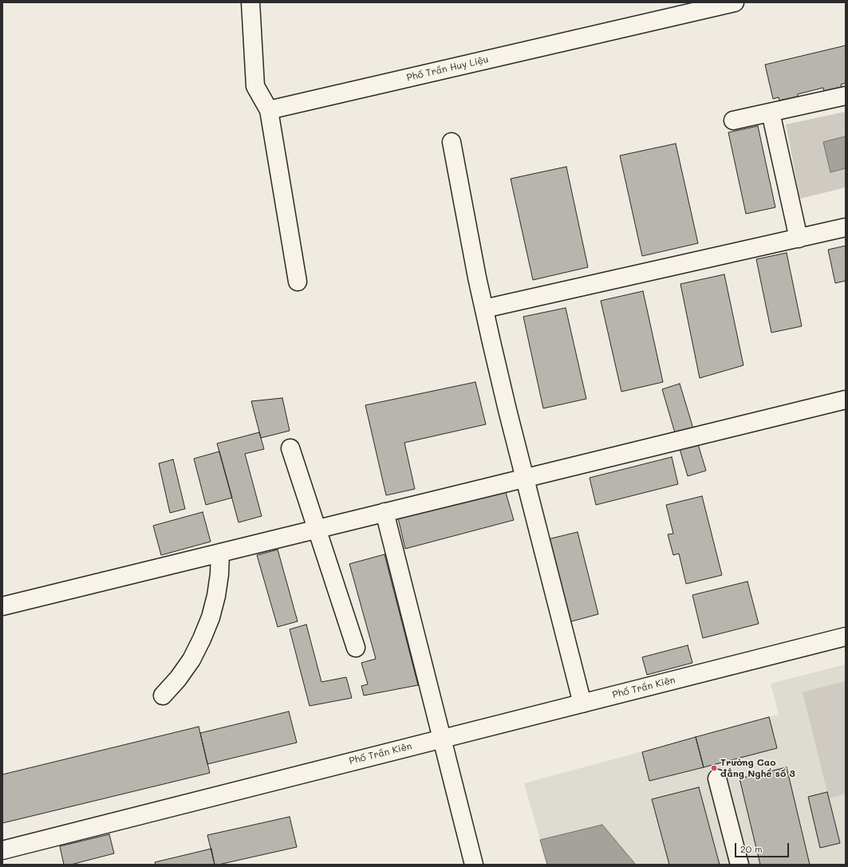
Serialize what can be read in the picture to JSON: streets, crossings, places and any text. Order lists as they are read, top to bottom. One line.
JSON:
{"streets":{"street":["Phố Trần Huy Liệu","Phố Trần Kiên"]},"places":["Trường Cao đẳng Nghề số 3"],"scale_bar":"20 m"}
